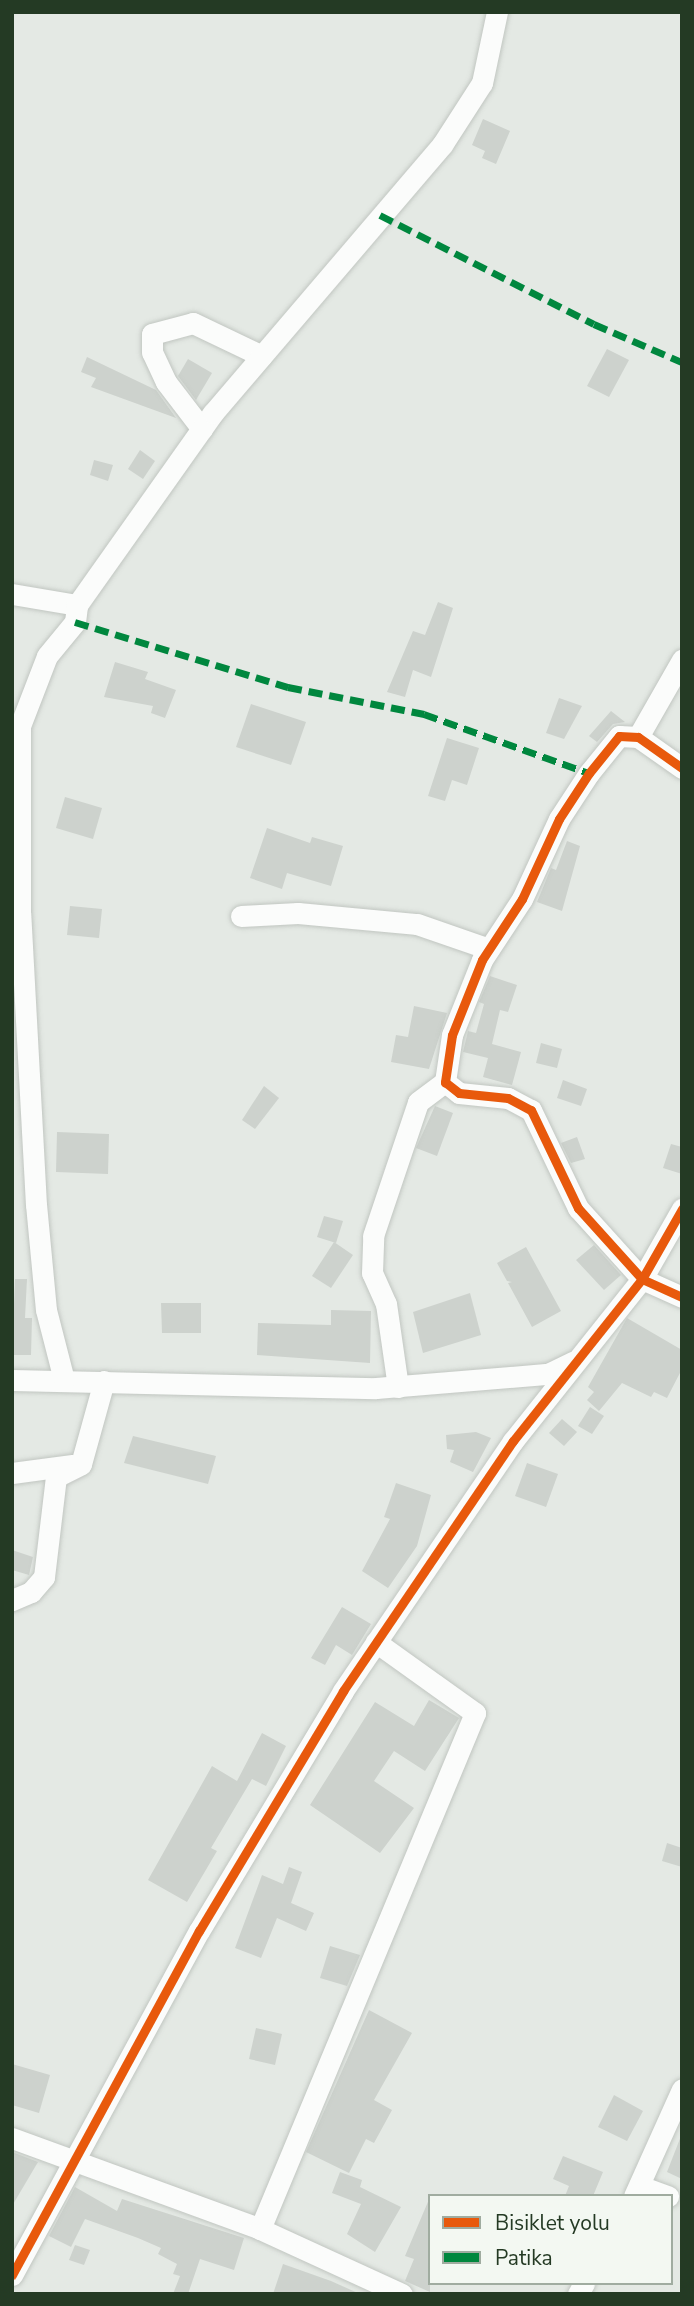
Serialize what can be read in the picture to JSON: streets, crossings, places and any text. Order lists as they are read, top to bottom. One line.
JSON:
{"legend":["Bisiklet yolu","Patika"]}
